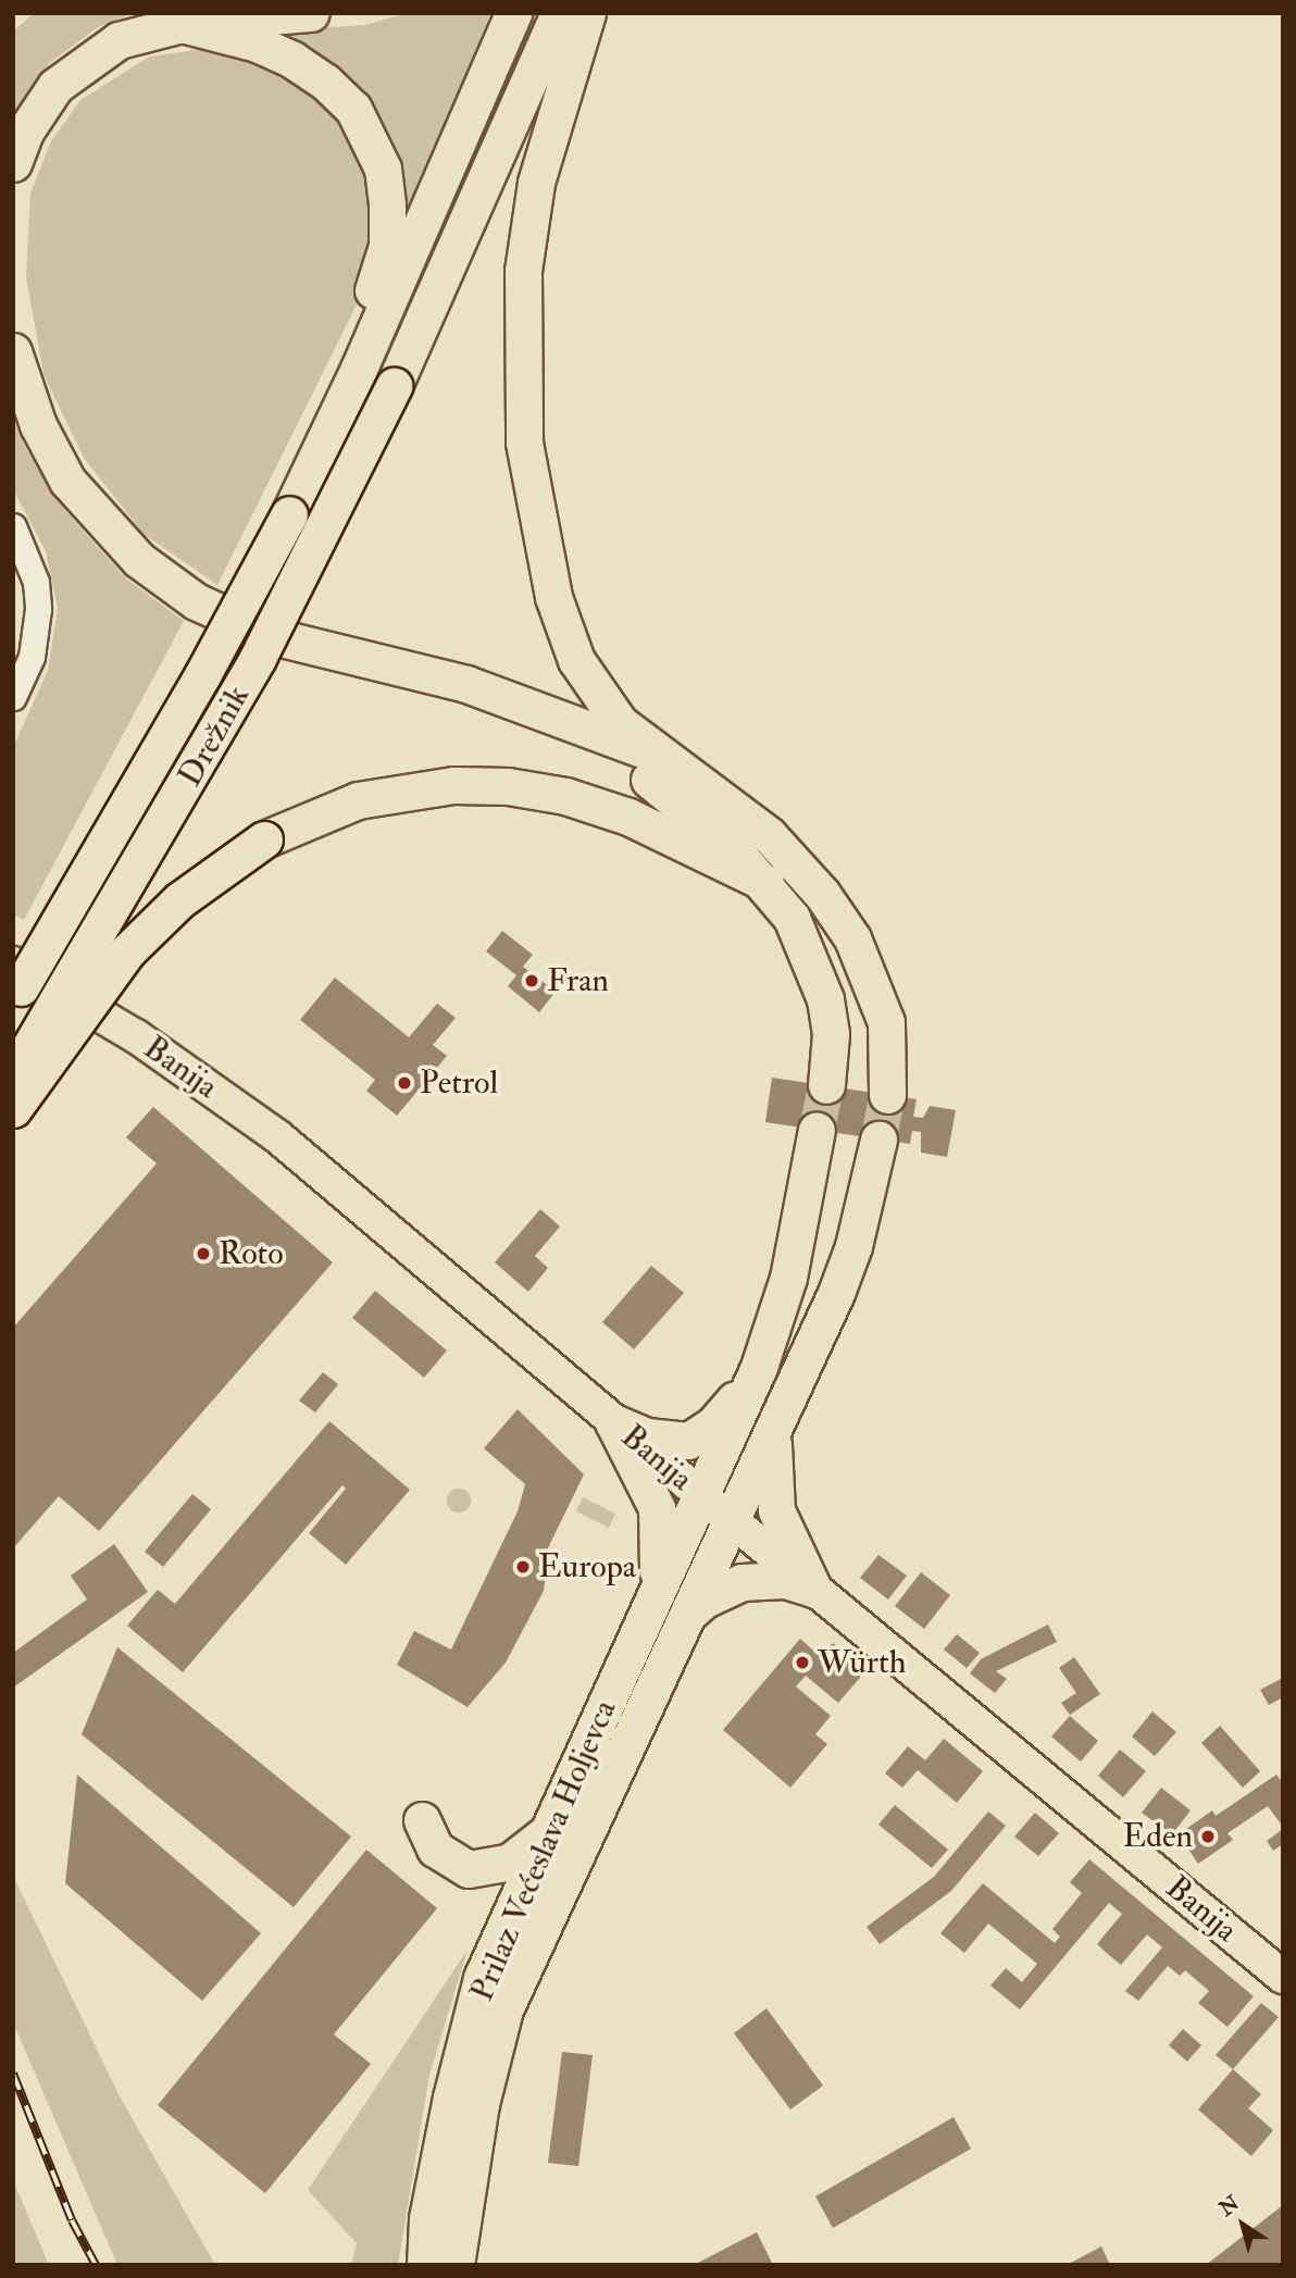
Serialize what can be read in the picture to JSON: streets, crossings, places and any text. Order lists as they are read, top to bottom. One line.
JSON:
{"streets":{"highway":["Drežnik","Prilaz Većeslava Holjevca"],"main road":["Banija"]},"crossings":[["Banija","Prilaz Većeslava Holjevca"]],"places":["Fran","Petrol","Roto","Europa","Würth","Eden"],"north":"top left"}
